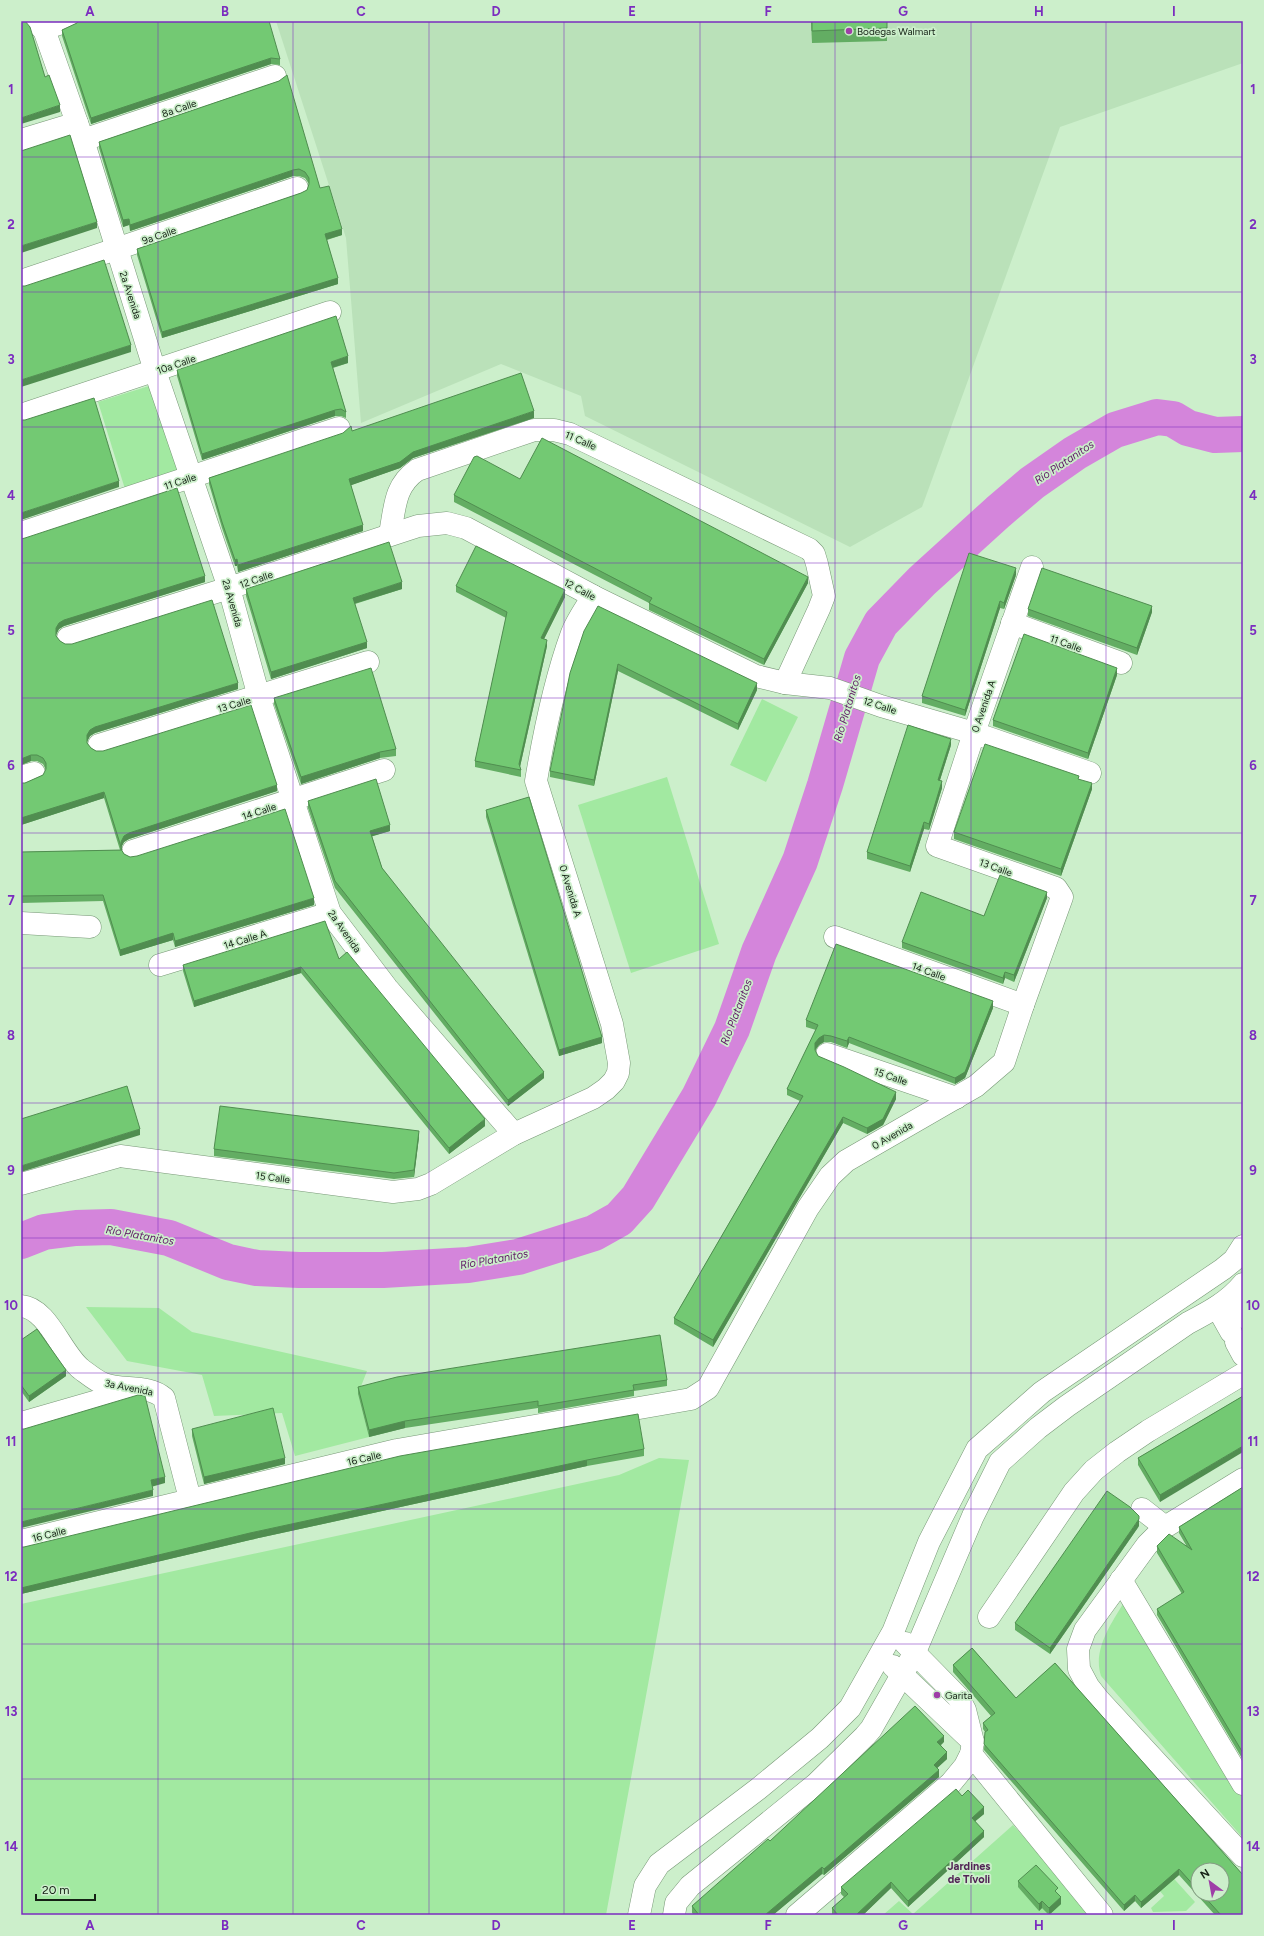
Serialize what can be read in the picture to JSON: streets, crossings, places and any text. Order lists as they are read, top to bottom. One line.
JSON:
{"streets":{"street":["8a Calle","9a Calle","2a Avenida","10a Calle","11 Calle","12 Calle","13 Calle","0 Avenida A","14 Calle","14 Calle A","15 Calle","0 Avenida","3a Avenida","16 Calle"]},"crossings":[["8a Calle","2a Avenida"],["9a Calle","2a Avenida"],["2a Avenida","10a Calle"],["2a Avenida","11 Calle"],["2a Avenida","12 Calle"],["2a Avenida","13 Calle"],["2a Avenida","0 Avenida A"],["2a Avenida","14 Calle"],["2a Avenida","14 Calle A"],["2a Avenida","15 Calle"],["11 Calle","12 Calle"],["11 Calle","0 Avenida A"],["12 Calle","0 Avenida A"],["13 Calle","0 Avenida A"],["13 Calle","0 Avenida"],["0 Avenida A","15 Calle"],["14 Calle","0 Avenida"],["15 Calle","0 Avenida"],["0 Avenida","16 Calle"],["3a Avenida","16 Calle"]],"districts":["Jardines de Tívoli"],"water":["Río Platanitos"],"places":["Bodegas Walmart","Garita"],"scale_bar":"20 m","north":"top left","grid":{"columns":["A","B","C","D","E","F","G","H","I"],"rows":["1","2","3","4","5","6","7","8","9","10","11","12","13","14"]}}
